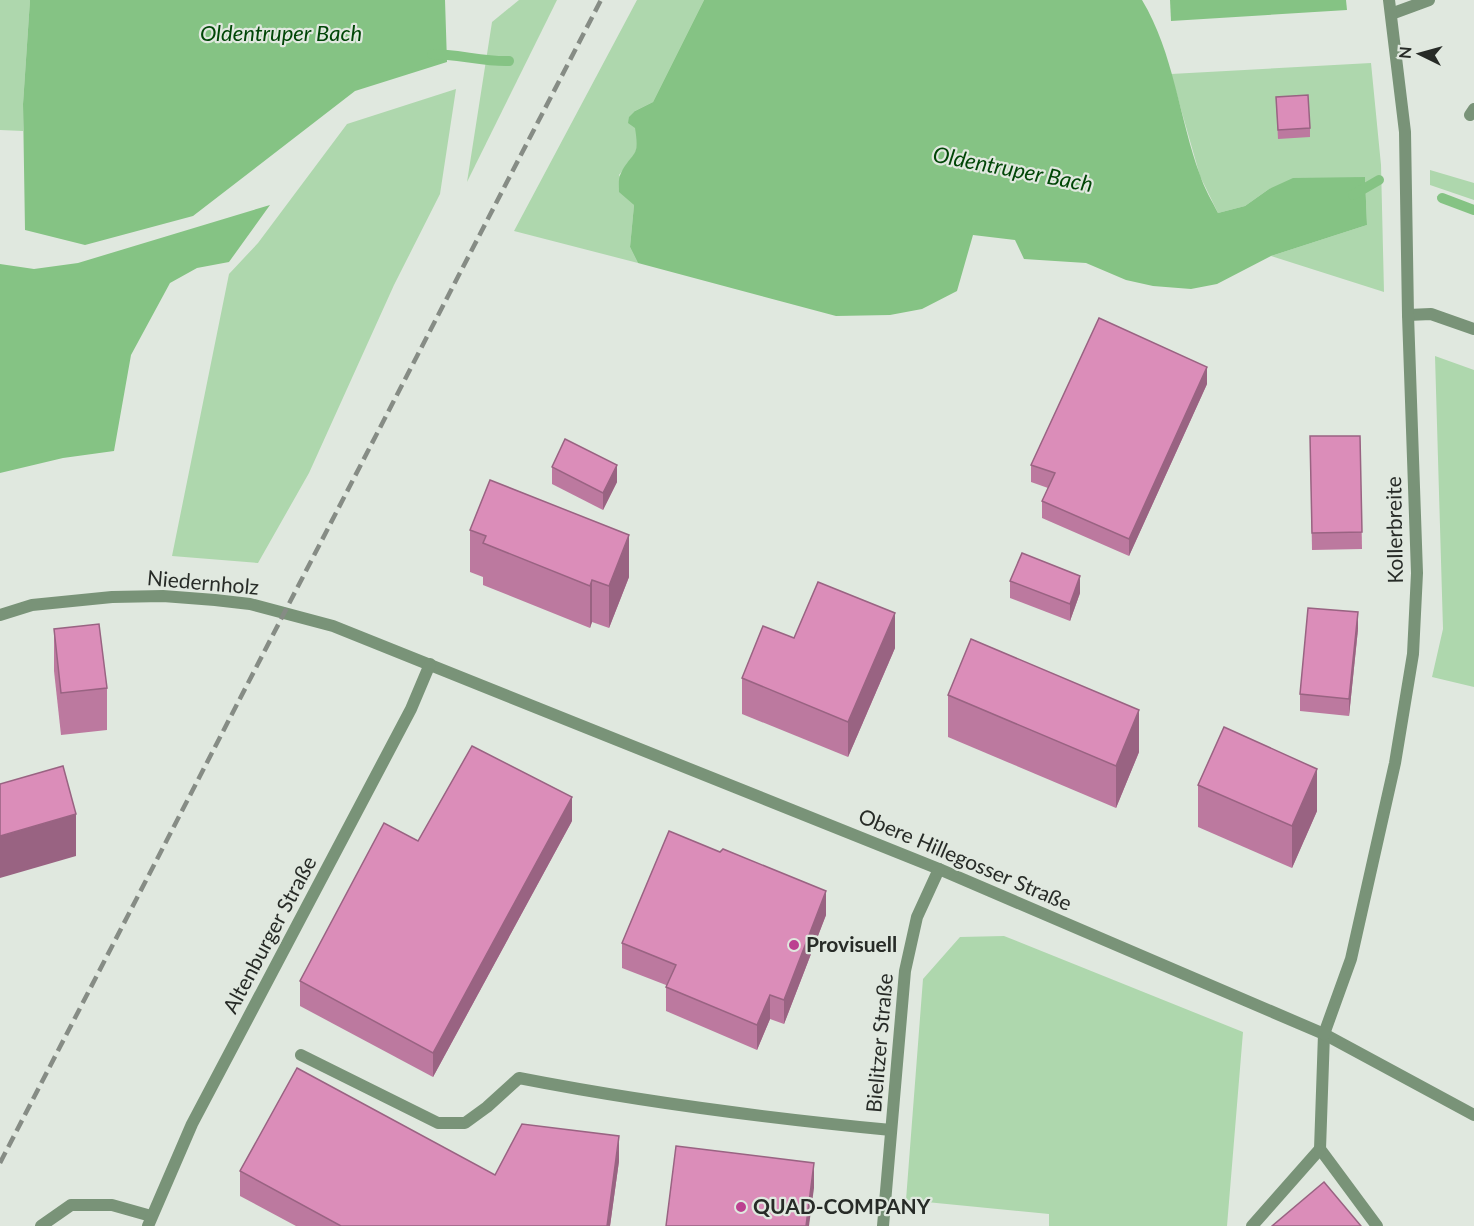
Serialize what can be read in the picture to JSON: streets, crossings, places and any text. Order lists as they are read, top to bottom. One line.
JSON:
{"streets":{"street":["Kollerbreite","Niedernholz","Obere Hillegosser Straße","Altenburger Straße","Bielitzer Straße"]},"crossings":[["Kollerbreite","Obere Hillegosser Straße"],["Niedernholz","Obere Hillegosser Straße"],["Niedernholz","Altenburger Straße"],["Obere Hillegosser Straße","Altenburger Straße"],["Obere Hillegosser Straße","Bielitzer Straße"]],"water":["Oldentruper Bach"],"places":["Provisuell","QUAD-COMPANY"],"north":"left"}
